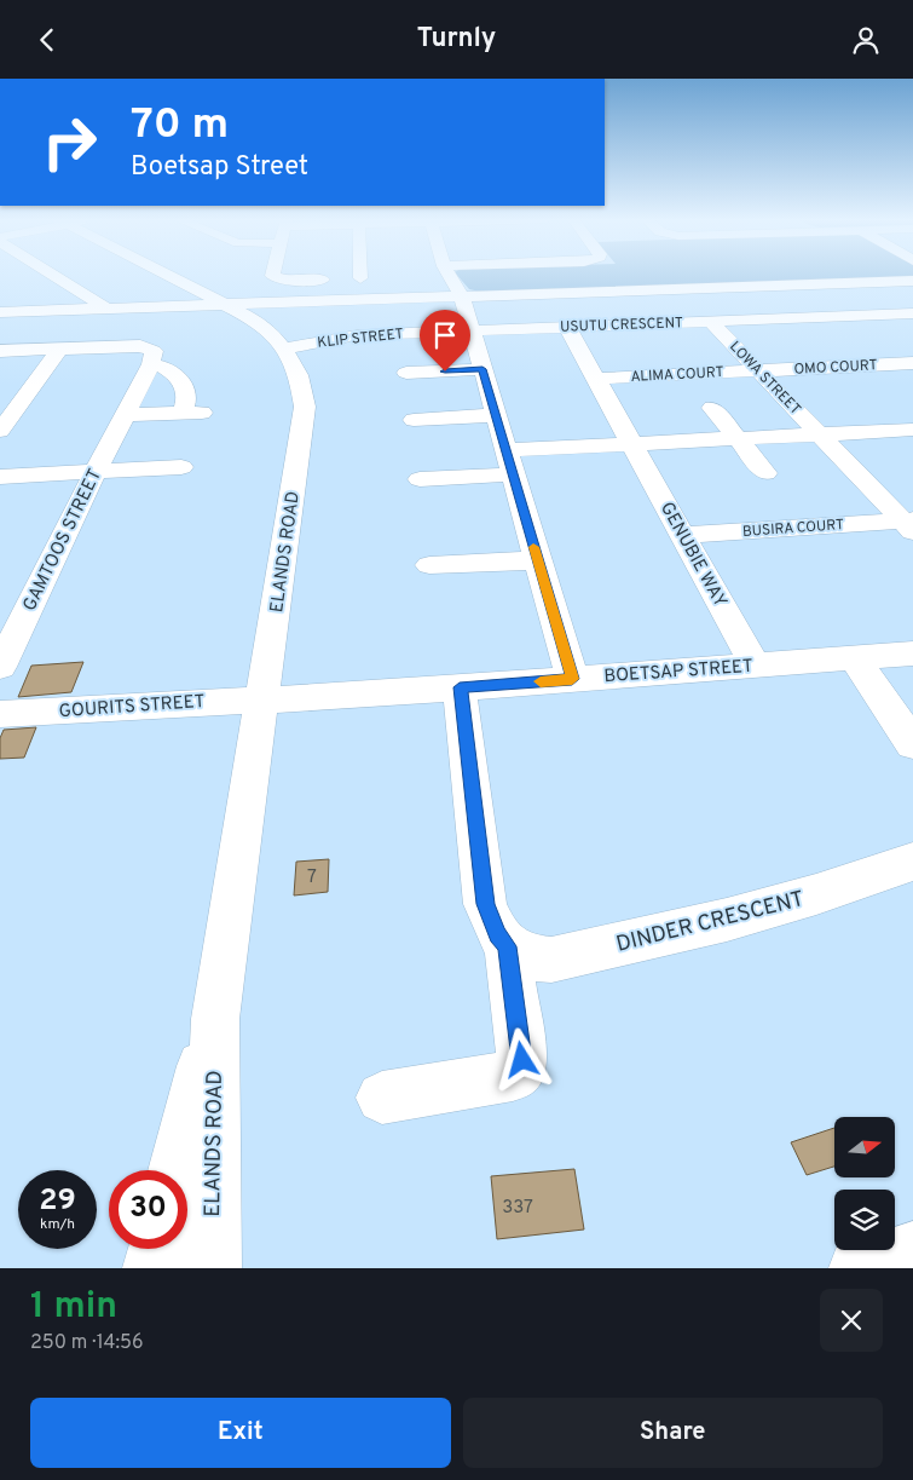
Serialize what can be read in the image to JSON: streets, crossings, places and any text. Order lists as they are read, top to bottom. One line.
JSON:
{"streets":{"street":["USUTU CRESCENT","KLIP STREET","OMO COURT","ALIMA COURT","LOWA STREET","BUSIRA COURT","GAMTOOS STREET","ELANDS ROAD","GENUBIE WAY","BOETSAP STREET","GOURITS STREET","DINDER CRESCENT"]},"crossings":[["USUTU CRESCENT","KLIP STREET"],["USUTU CRESCENT","LOWA STREET"],["USUTU CRESCENT","GENUBIE WAY"],["KLIP STREET","ELANDS ROAD"],["OMO COURT","ALIMA COURT"],["OMO COURT","LOWA STREET"],["ALIMA COURT","LOWA STREET"],["ALIMA COURT","GENUBIE WAY"],["LOWA STREET","BUSIRA COURT"],["BUSIRA COURT","GENUBIE WAY"],["ELANDS ROAD","BOETSAP STREET"],["ELANDS ROAD","GOURITS STREET"],["GENUBIE WAY","BOETSAP STREET"],["BOETSAP STREET","GOURITS STREET"]],"house_numbers":["7","337"],"north":"right","page":{"header":"Turnly","turn":["70 m","Boetsap Street"],"speed":"29 km/h","limit":"30","heading":["1 min","250 m · 14:56"],"buttons":["Exit","Share"]}}
